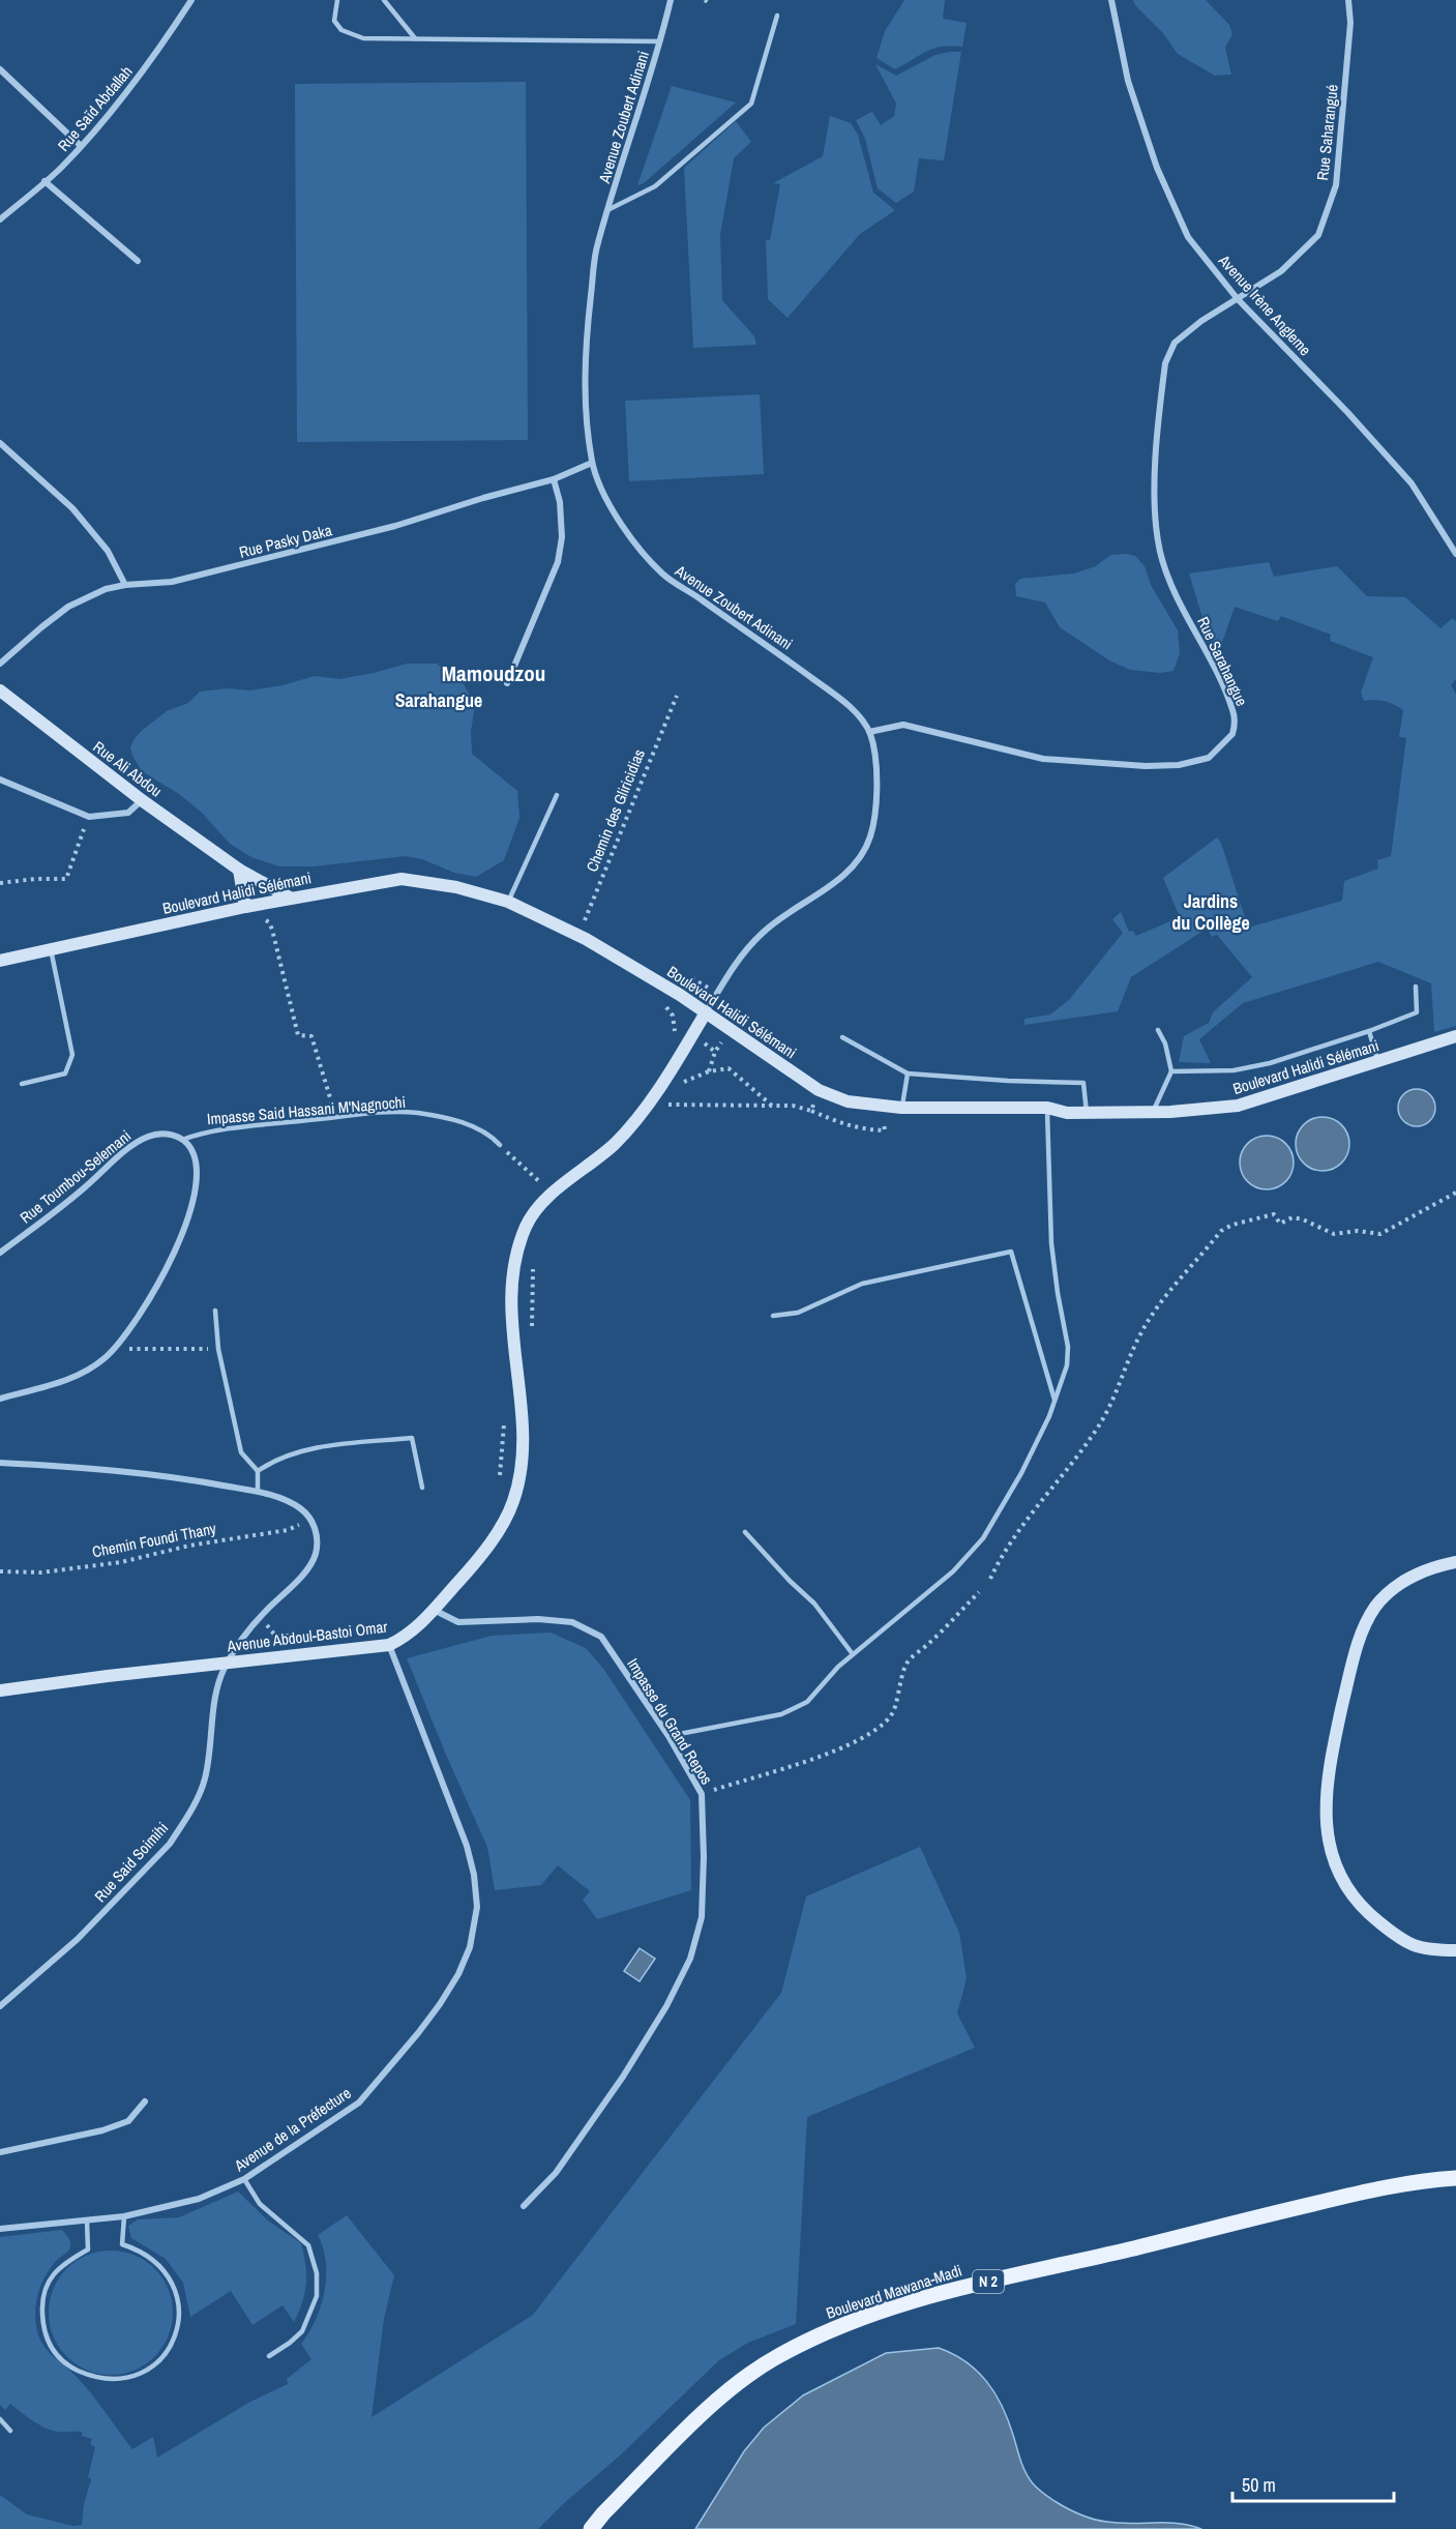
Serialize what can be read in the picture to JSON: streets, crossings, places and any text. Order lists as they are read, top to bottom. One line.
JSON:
{"streets":{"main road":["N 2","Boulevard Mawana-Madi"],"street":["Rue Saïd Abdallah","Avenue Zoubert Adinani","Rue Saharangué","Avenue Irène Angleme","Rue Pasky Daka","Rue Sarahangue","Rue Ali Abdou","Boulevard Halidi Sélémani","Rue Toumbou-Selemani","Avenue Abdoul-Bastoi Omar","Impasse du Grand Repos","Rue Said Soimihi","Avenue de la Préfecture"],"lane":["Impasse Said Hassani M'Nagnochi"],"path":["Chemin des Gliricidias","Chemin Foundi Thany"]},"crossings":[["Avenue Zoubert Adinani","Rue Pasky Daka"],["Avenue Zoubert Adinani","Rue Sarahangue"],["Rue Saharangué","Avenue Irène Angleme"],["Rue Saharangué","Rue Sarahangue"],["Avenue Irène Angleme","Rue Sarahangue"],["Rue Ali Abdou","Boulevard Halidi Sélémani"],["Chemin des Gliricidias","Boulevard Halidi Sélémani"],["Boulevard Halidi Sélémani","Avenue Abdoul-Bastoi Omar"],["Impasse Said Hassani M'Nagnochi","Rue Toumbou-Selemani"],["Avenue Abdoul-Bastoi Omar","Impasse du Grand Repos"],["Avenue Abdoul-Bastoi Omar","Rue Said Soimihi"],["Avenue Abdoul-Bastoi Omar","Avenue de la Préfecture"]],"districts":["Mamoudzou","Sarahangue","Jardins du Collège"],"scale_bar":"50 m"}
